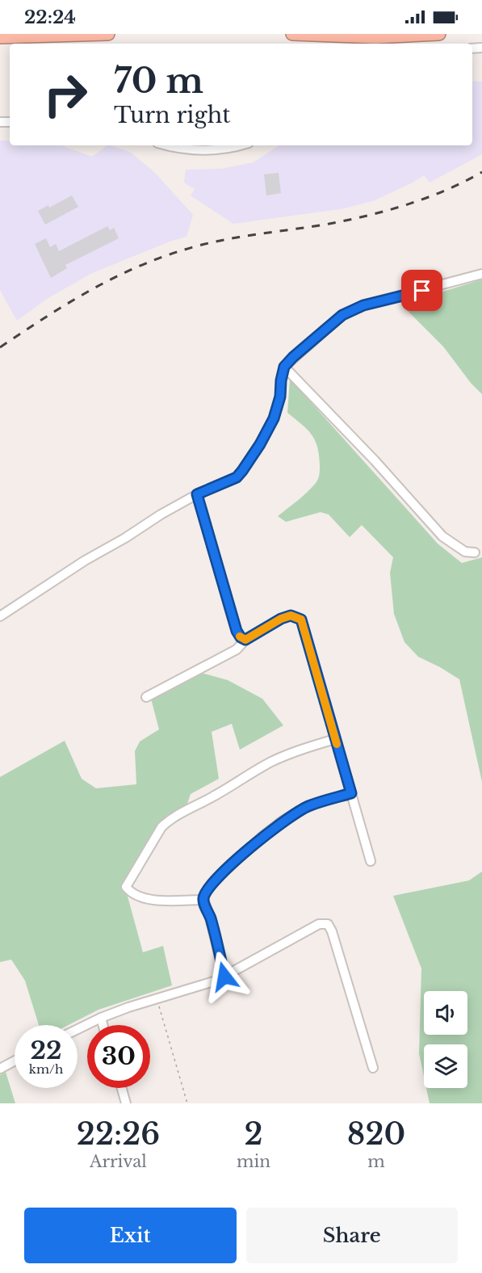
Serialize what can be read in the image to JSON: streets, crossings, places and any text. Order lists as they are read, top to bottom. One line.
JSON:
{"page":{"status":"22:24","turn":["70 m","Turn right"],"speed":"22 km/h","limit":"30","eta":["22:26","Arrival","2","min","820","m"],"buttons":["Exit","Share"]}}
